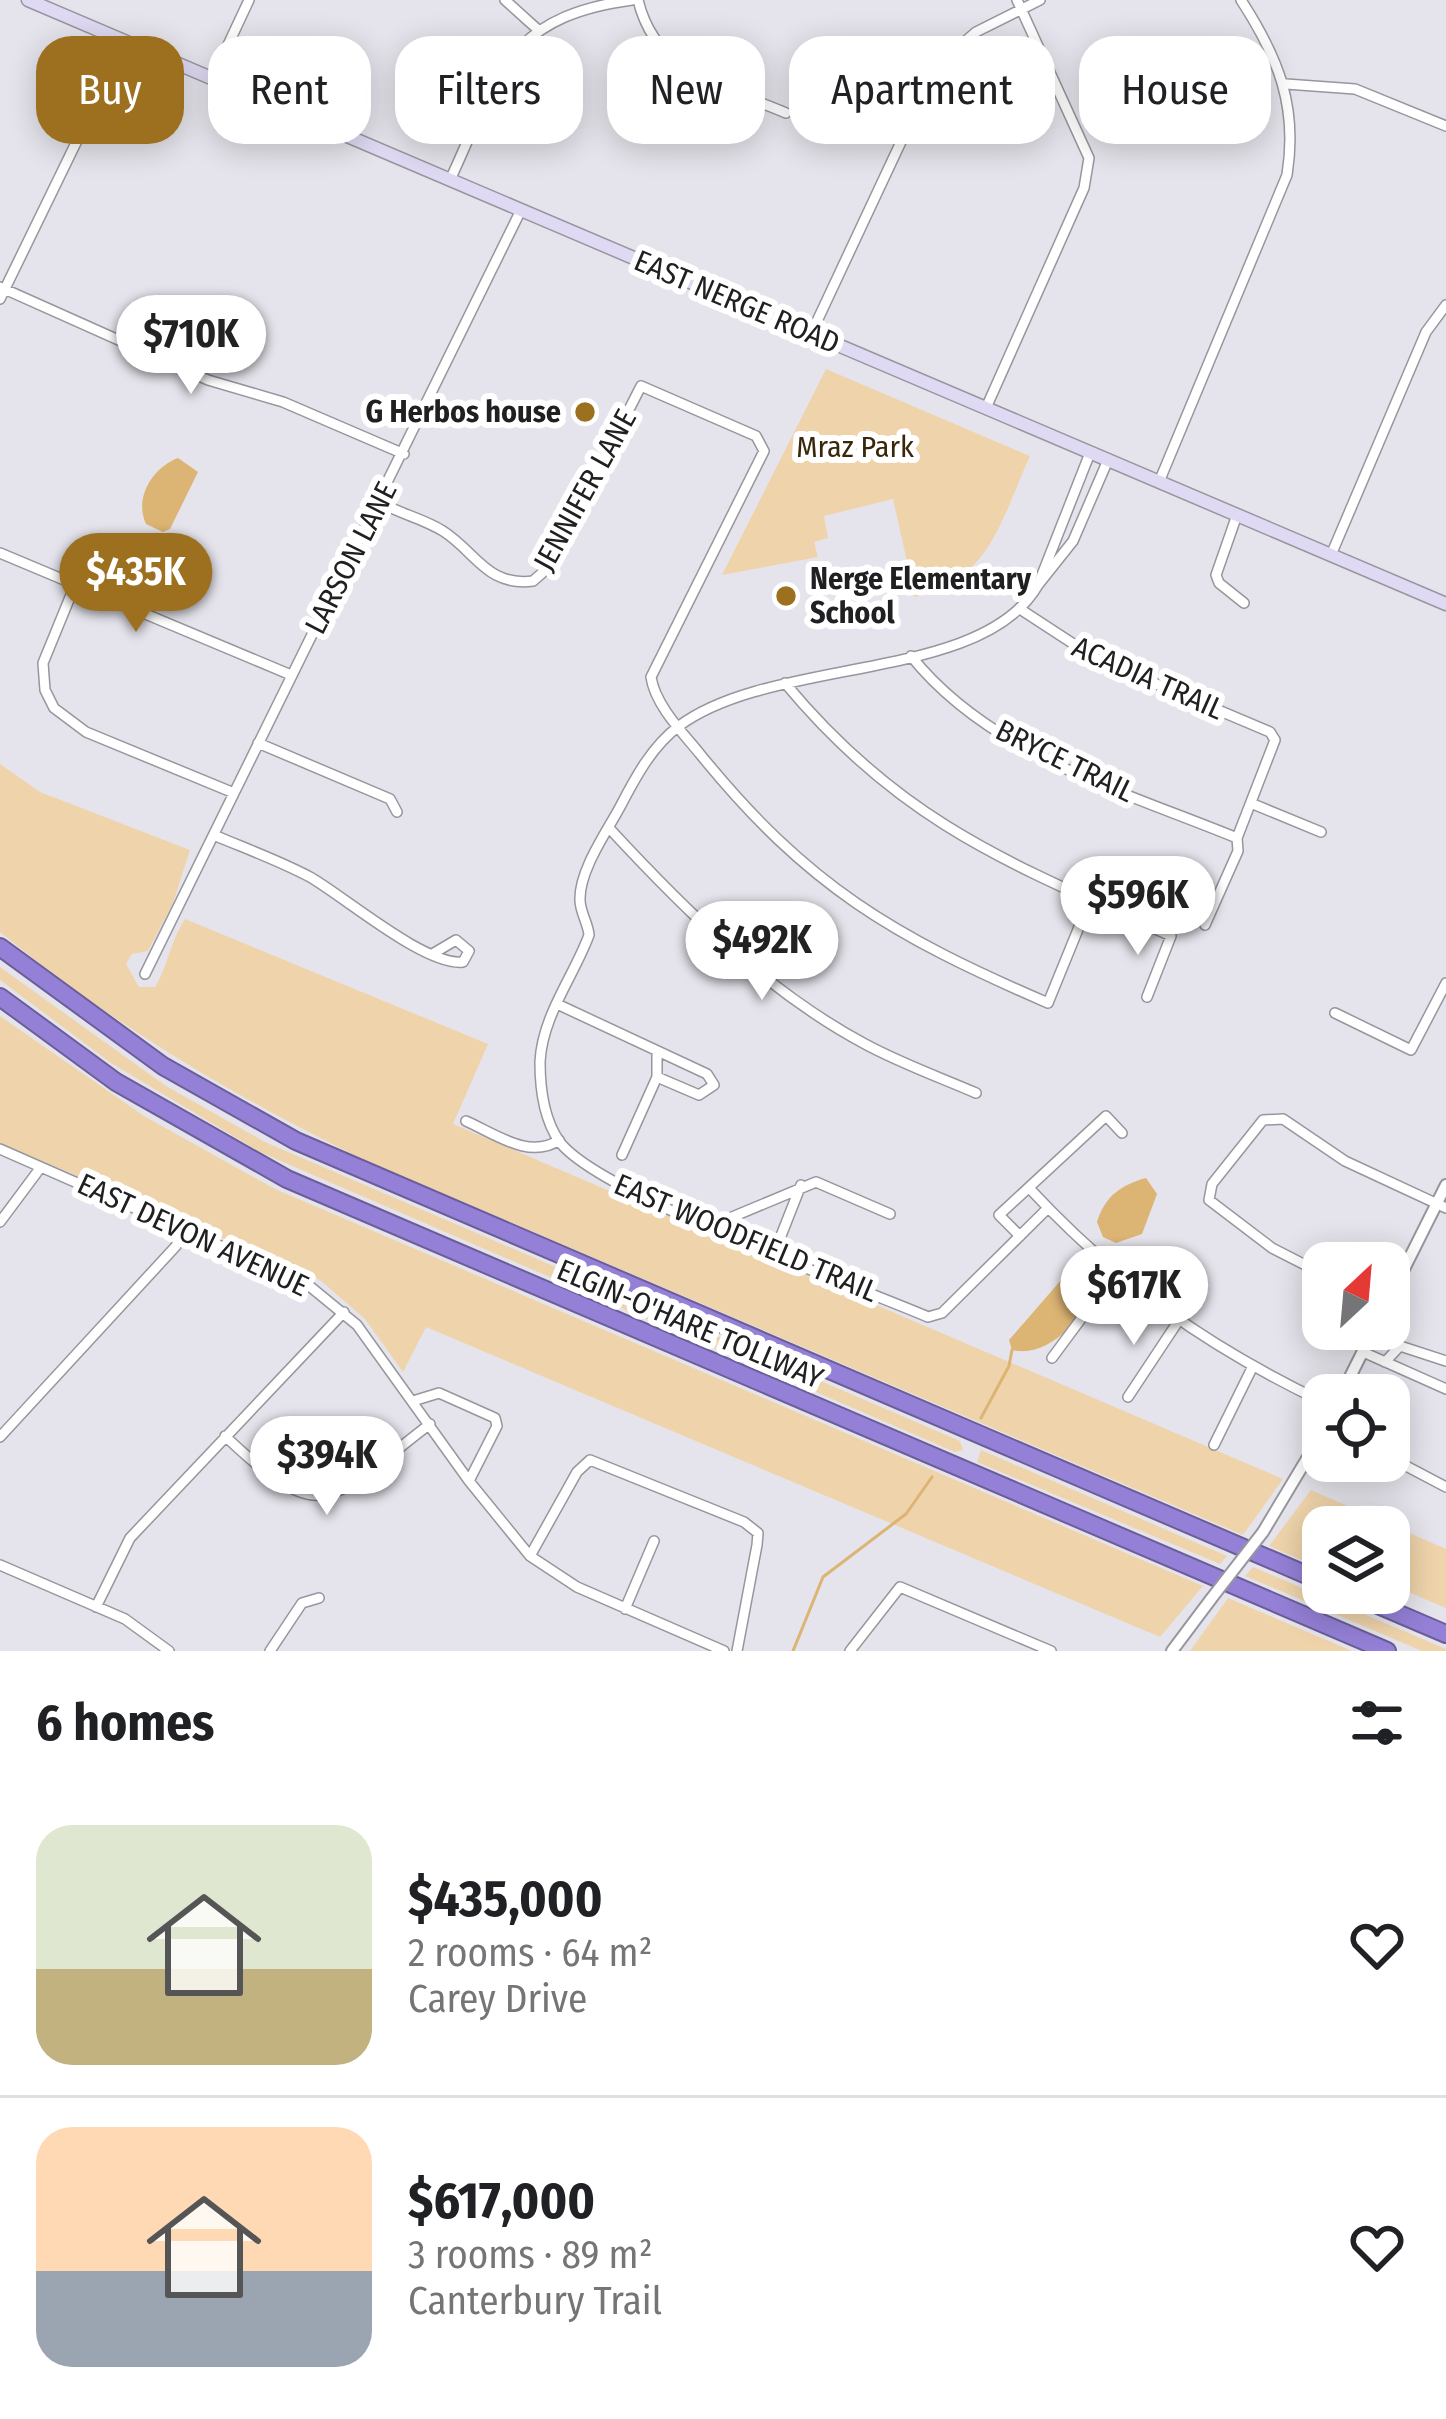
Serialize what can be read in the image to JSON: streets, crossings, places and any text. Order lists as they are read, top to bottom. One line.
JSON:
{"streets":{"highway":["ELGIN-O'HARE TOLLWAY"],"main road":["EAST NERGE ROAD"],"street":["JENNIFER LANE","LARSON LANE","ACADIA TRAIL","BRYCE TRAIL","EAST DEVON AVENUE","EAST WOODFIELD TRAIL"]},"crossings":[["EAST NERGE ROAD","LARSON LANE"],["JENNIFER LANE","LARSON LANE"]],"parks":["Mraz Park"],"places":["G Herbos house","Nerge Elementary School"],"north":"top right","page":{"chip":["Buy","Rent","Filters","New","Apartment","House"],"price":["$710K","$435K","$596K","$492K","$617K","$394K"],"heading":"6 homes","list":[{"name":"$435,000","note":"2 rooms · 64 m² · Carey Drive"},{"name":"$617,000","note":"3 rooms · 89 m² · Canterbury Trail"}]}}
